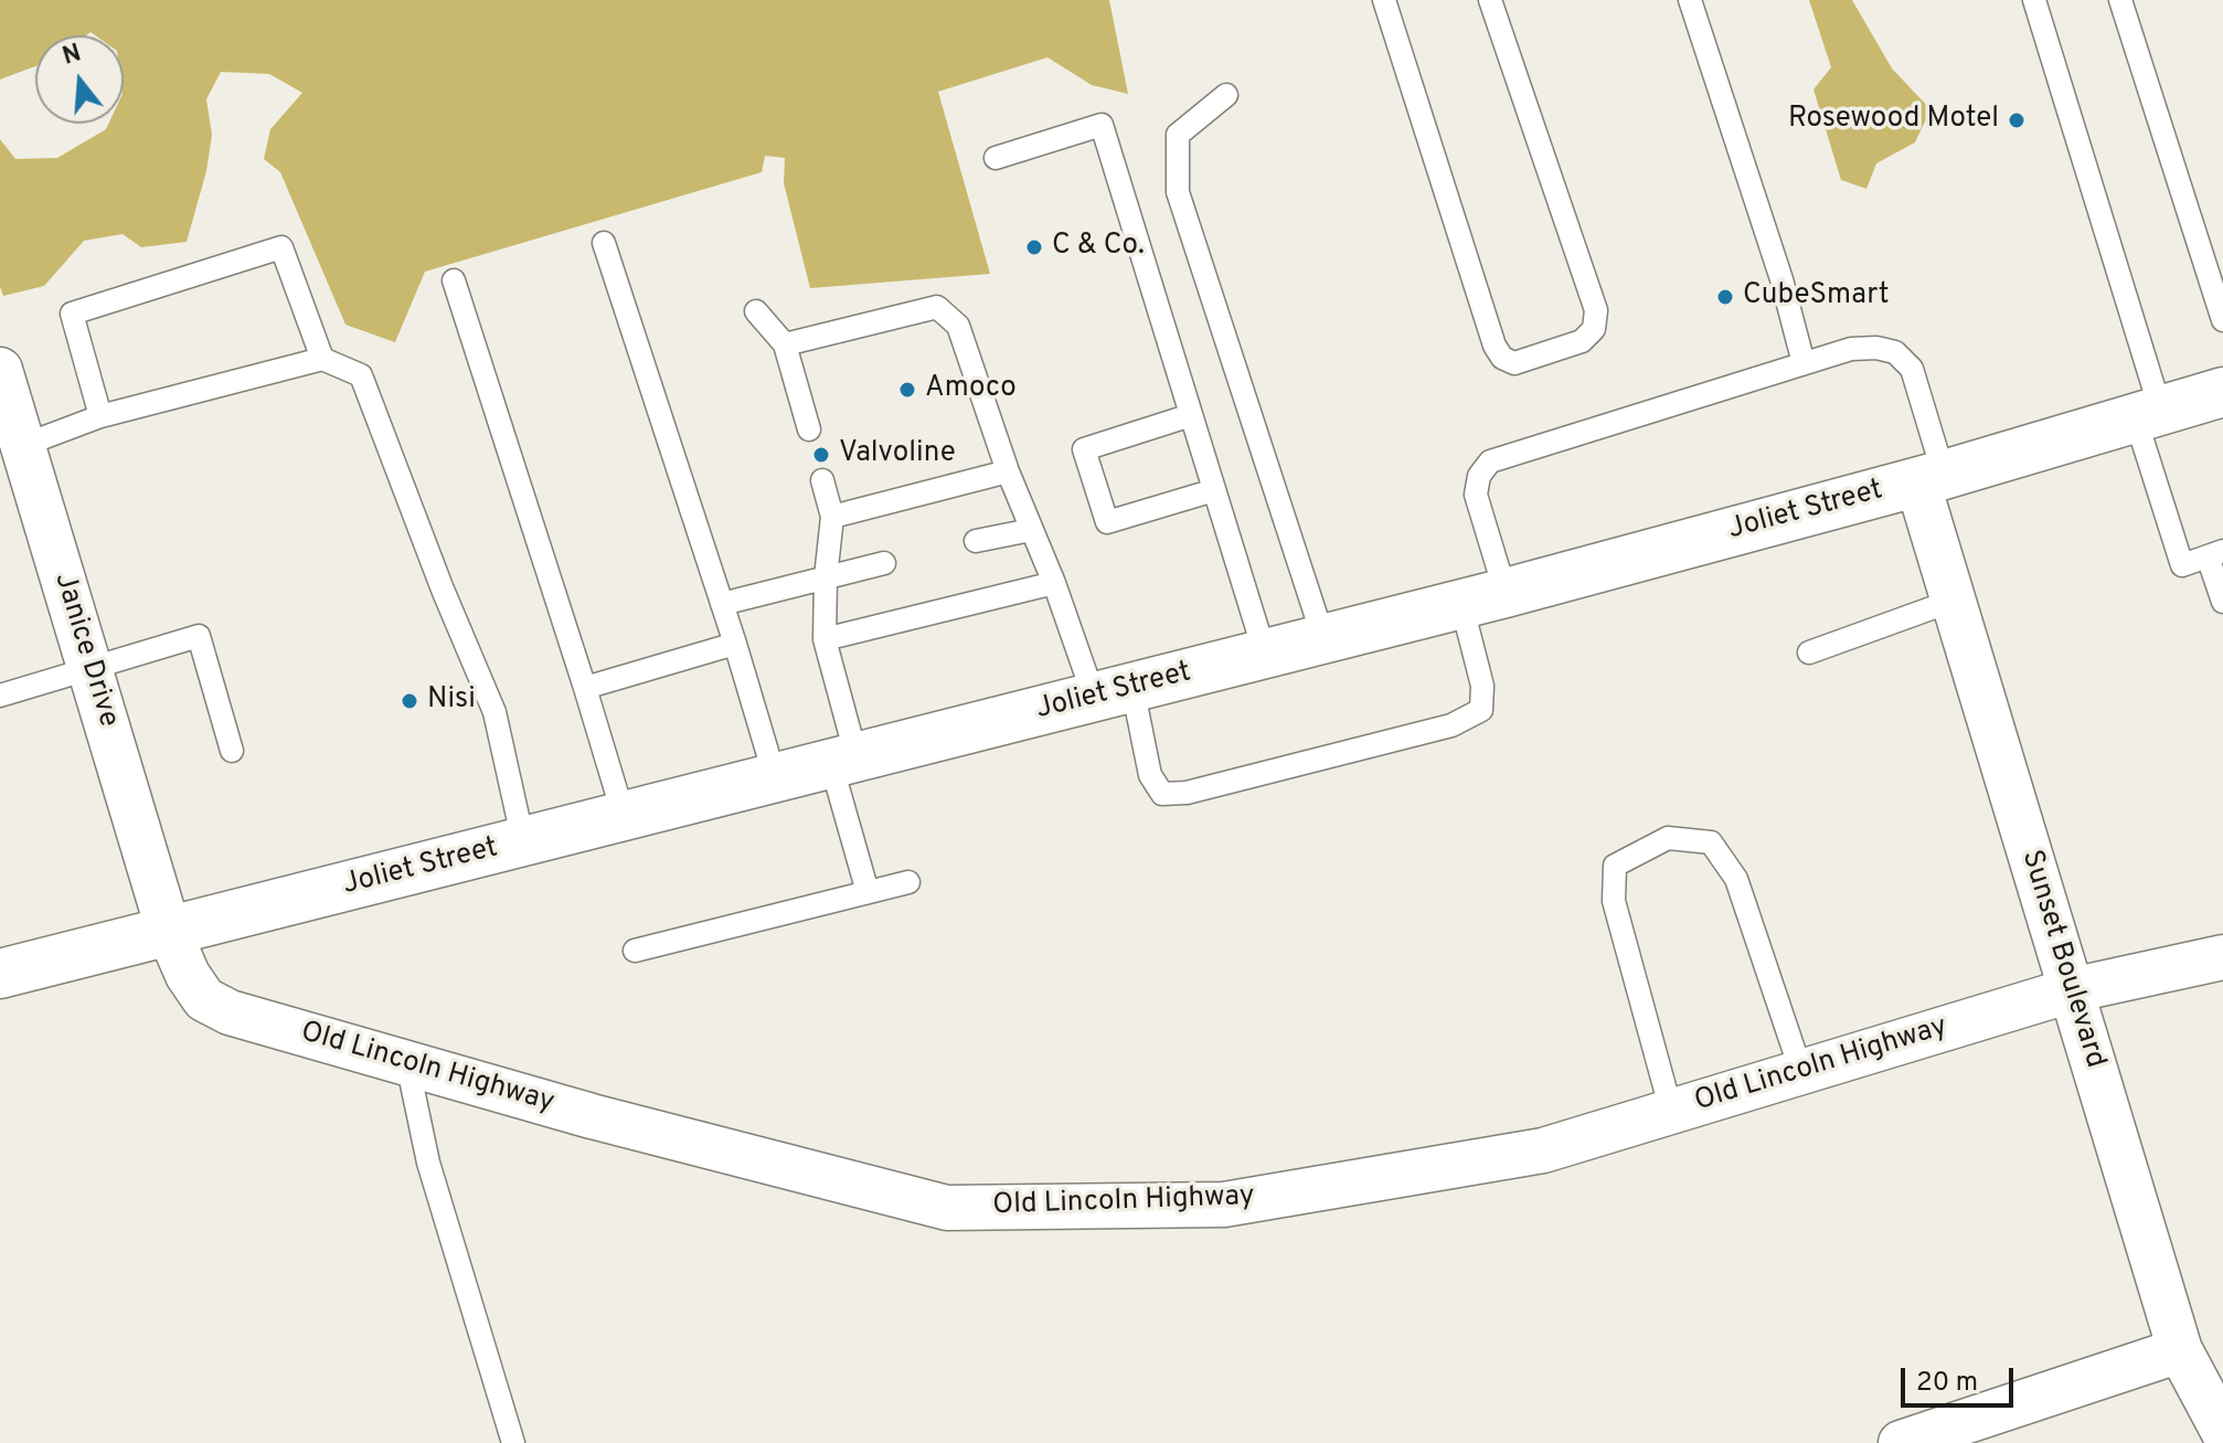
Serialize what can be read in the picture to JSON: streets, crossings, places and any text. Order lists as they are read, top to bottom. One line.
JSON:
{"streets":{"main road":["Joliet Street"],"street":["Janice Drive","Sunset Boulevard","Old Lincoln Highway"]},"crossings":[["Joliet Street","Janice Drive"],["Joliet Street","Sunset Boulevard"],["Joliet Street","Old Lincoln Highway"],["Janice Drive","Old Lincoln Highway"],["Sunset Boulevard","Old Lincoln Highway"]],"places":["Rosewood Motel","C & Co.","CubeSmart","Amoco","Valvoline","Nisi"],"scale_bar":"20 m","north":"top"}
